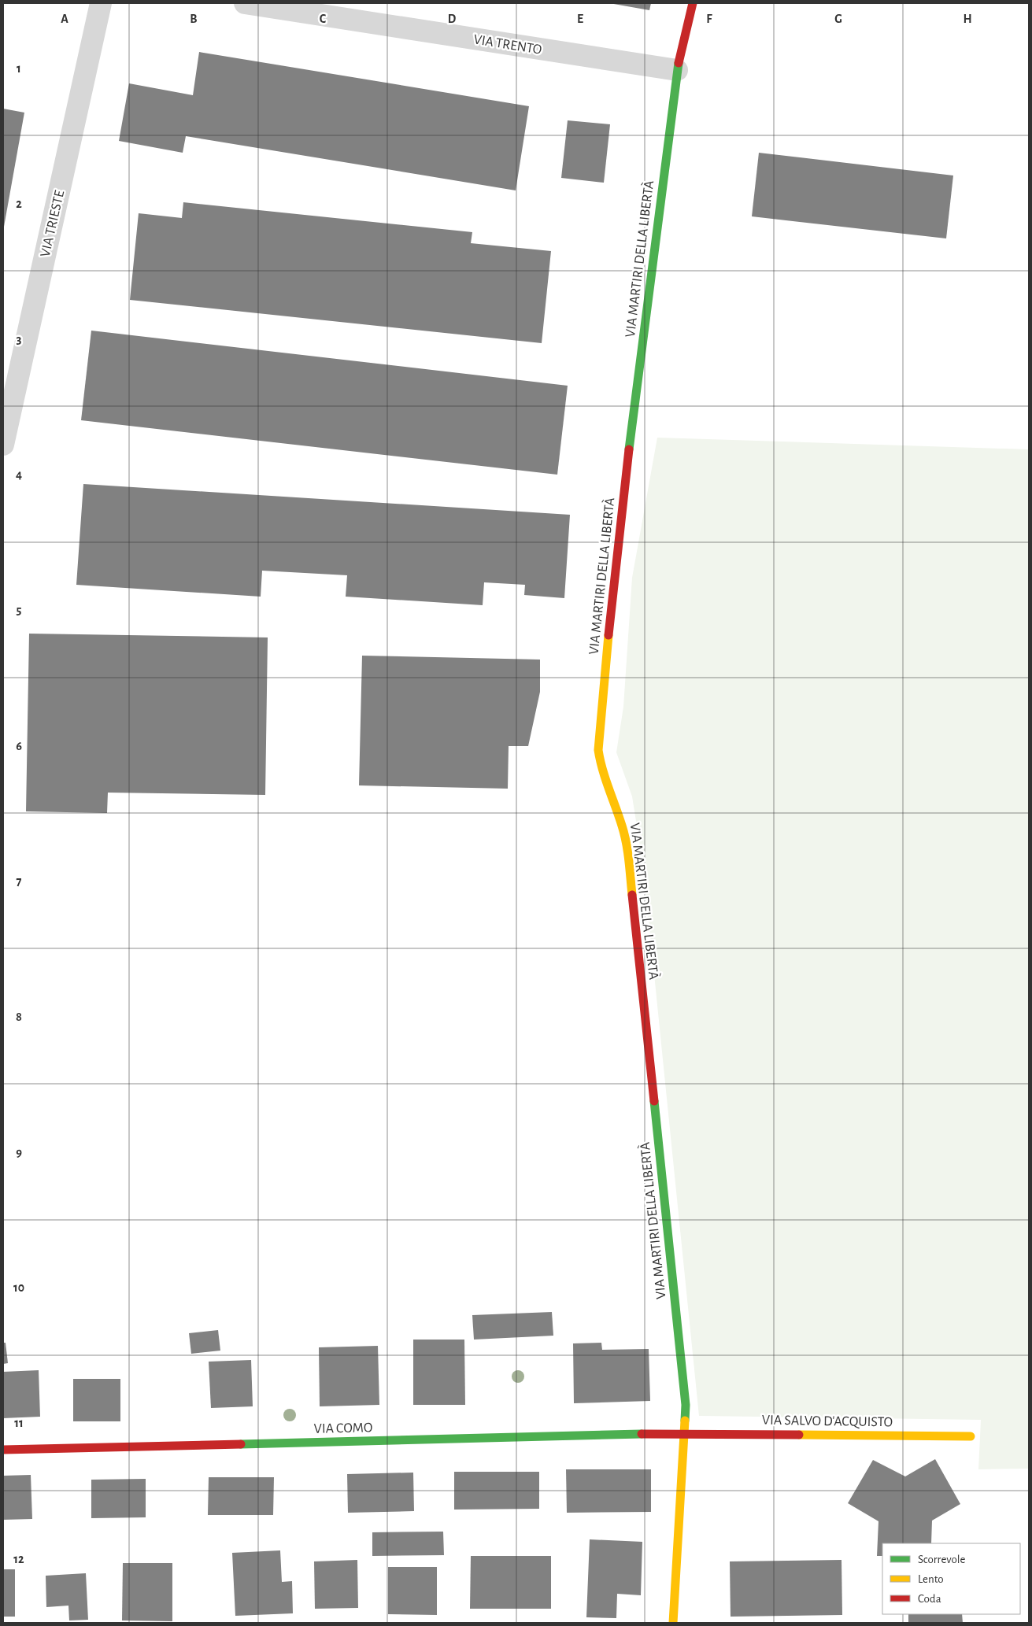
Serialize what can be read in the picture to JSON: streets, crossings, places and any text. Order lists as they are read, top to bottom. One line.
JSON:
{"streets":{"street":["VIA TRENTO","VIA TRIESTE","VIA MARTIRI DELLA LIBERTÀ","VIA SALVO D'ACQUISTO","VIA COMO"]},"crossings":[["VIA TRENTO","VIA MARTIRI DELLA LIBERTÀ"],["VIA MARTIRI DELLA LIBERTÀ","VIA SALVO D'ACQUISTO"],["VIA MARTIRI DELLA LIBERTÀ","VIA COMO"],["VIA SALVO D'ACQUISTO","VIA COMO"]],"legend":["Scorrevole","Lento","Coda"],"grid":{"columns":["A","B","C","D","E","F","G","H"],"rows":["1","2","3","4","5","6","7","8","9","10","11","12"]}}
